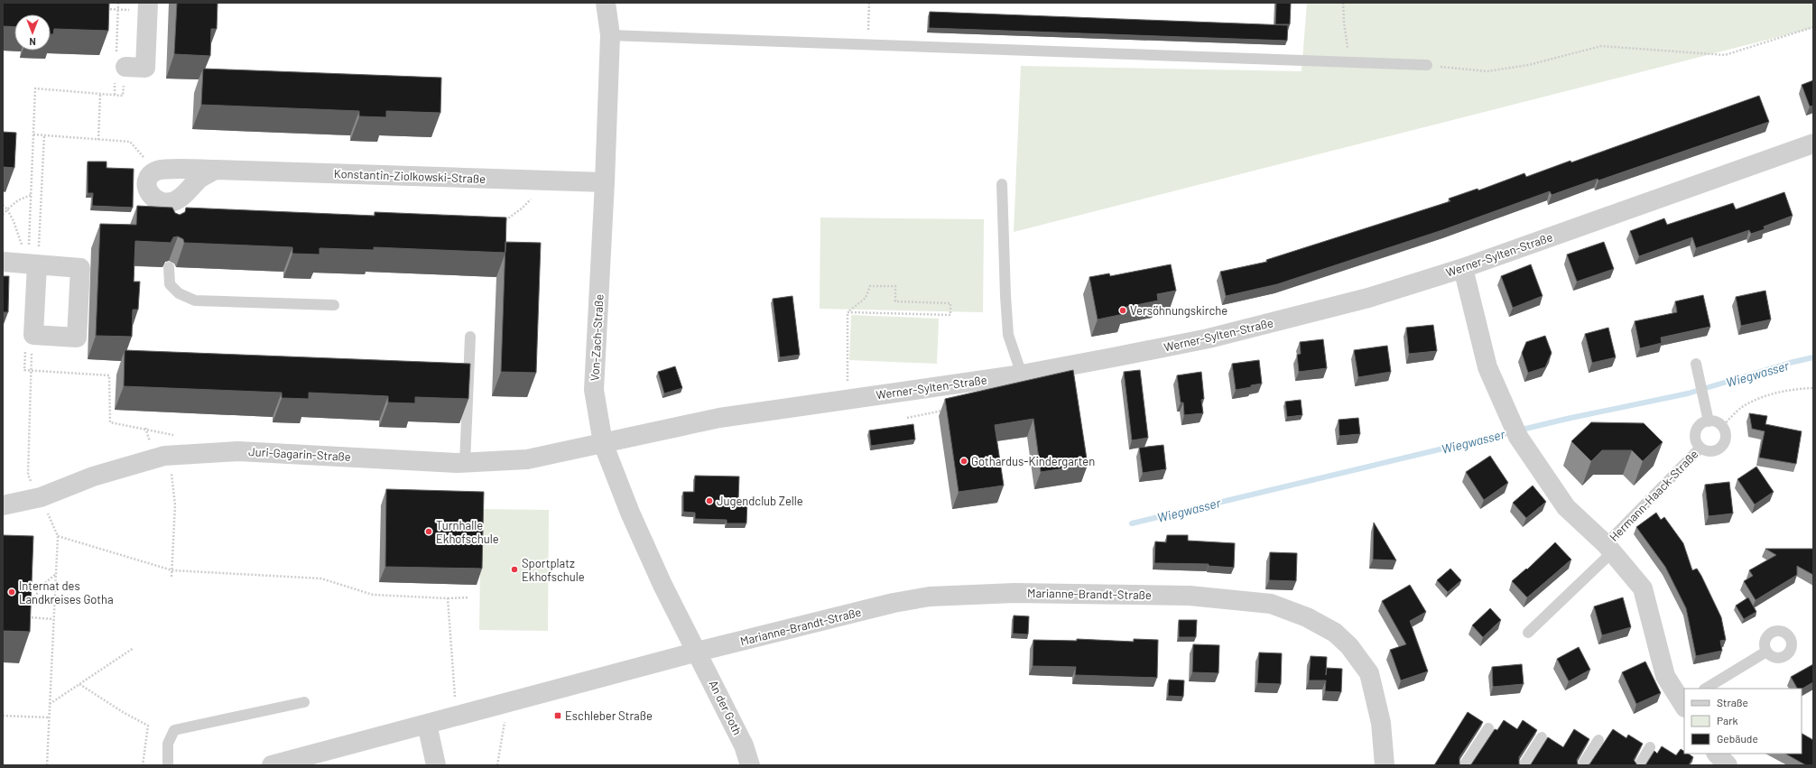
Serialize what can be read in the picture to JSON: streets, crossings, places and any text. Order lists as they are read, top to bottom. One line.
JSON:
{"streets":{"street":["Konstantin-Ziolkowski-Straße","Werner-Sylten-Straße","Von-Zach-Straße","Juri-Gagarin-Straße","Hermann-Haack-Straße","Marianne-Brandt-Straße","An der Goth"]},"crossings":[["Konstantin-Ziolkowski-Straße","Von-Zach-Straße"],["Werner-Sylten-Straße","Von-Zach-Straße"],["Werner-Sylten-Straße","Juri-Gagarin-Straße"],["Werner-Sylten-Straße","Hermann-Haack-Straße"],["Von-Zach-Straße","Juri-Gagarin-Straße"],["Von-Zach-Straße","Marianne-Brandt-Straße"],["Von-Zach-Straße","An der Goth"],["Marianne-Brandt-Straße","An der Goth"]],"water":["Wiegwasser"],"places":{"other":["Versöhnungskirche","Gothardus-Kindergarten","Jugendclub Zelle","Turnhalle Ekhofschule","Sportplatz Ekhofschule","Internat des Landkreises Gotha"],"transit":["Eschleber Straße"]},"legend":["Straße","Park","Gebäude"],"north":"bottom"}
